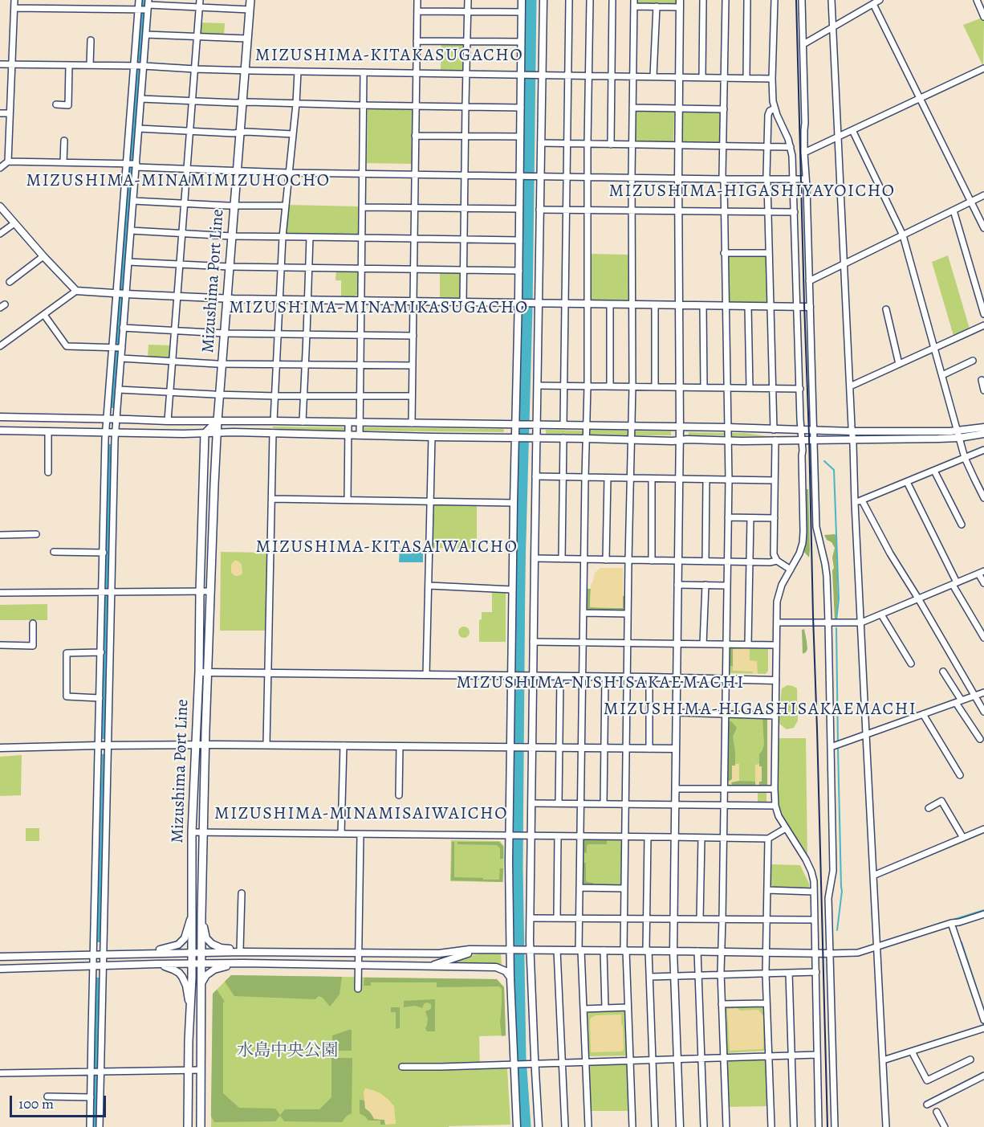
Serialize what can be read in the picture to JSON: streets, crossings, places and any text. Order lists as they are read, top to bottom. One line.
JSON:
{"streets":{"main road":["Mizushima Port Line"]},"districts":["MIZUSHIMA-KITAKASUGACHO","MIZUSHIMA-MINAMIMIZUHOCHO","MIZUSHIMA-HIGASHIYAYOICHO","MIZUSHIMA-MINAMIKASUGACHO","MIZUSHIMA-KITASAIWAICHO","MIZUSHIMA-NISHISAKAEMACHI","MIZUSHIMA-HIGASHISAKAEMACHI","MIZUSHIMA-MINAMISAIWAICHO"],"parks":["水島中央公園"],"scale_bar":"100 m"}
